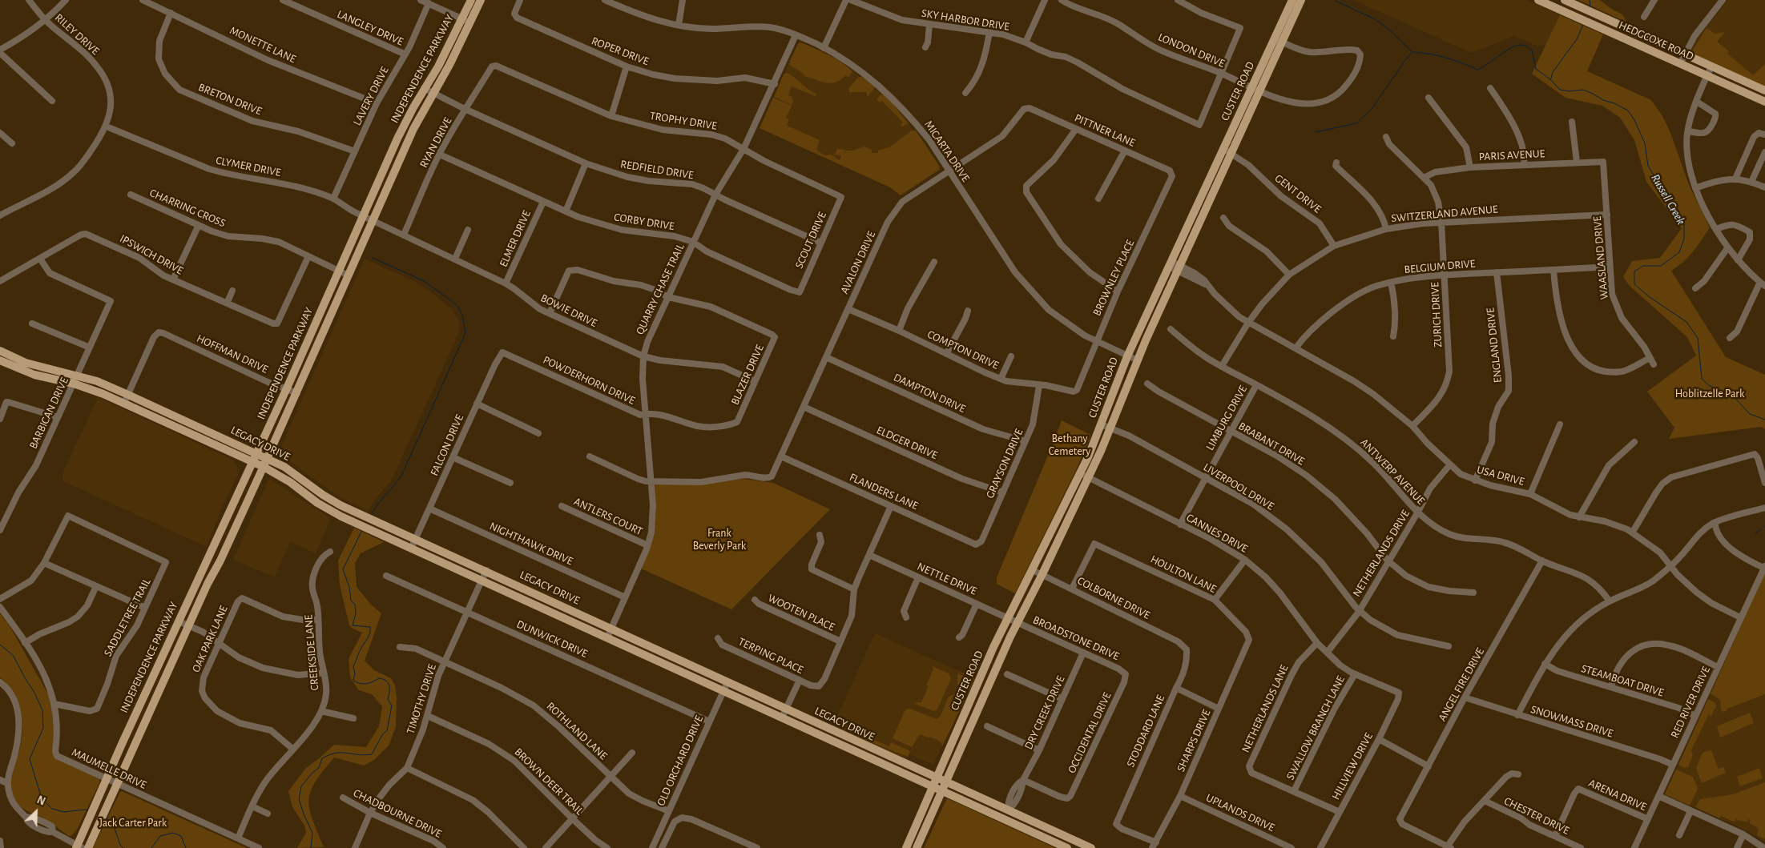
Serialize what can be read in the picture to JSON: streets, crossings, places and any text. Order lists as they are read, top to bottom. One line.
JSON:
{"streets":{"main road":["HEDGCOXE ROAD","INDEPENDENCE PARKWAY","CUSTER ROAD","LEGACY DRIVE"],"street":["SKY HARBOR DRIVE","LANGLEY DRIVE","RILEY DRIVE","MONETTE LANE","LONDON DRIVE","ROPER DRIVE","LAVERY DRIVE","BRETON DRIVE","TROPHY DRIVE","PITTNER LANE","RYAN DRIVE","MICARTA DRIVE","PARIS AVENUE","CLYMER DRIVE","REDFIELD DRIVE","GENT DRIVE","CHARRING CROSS","SWITZERLAND AVENUE","CORBY DRIVE","ELMER DRIVE","SCOUT DRIVE","IPSWICH DRIVE","WAASLAND DRIVE","AVALON DRIVE","BELGIUM DRIVE","BROWNLEY PLACE","QUARRY CHASE TRAIL","BOWIE DRIVE","ZURICH DRIVE","ENGLAND DRIVE","COMPTON DRIVE","HOFFMAN DRIVE","BLAZER DRIVE","POWDERHORN DRIVE","DAMPTON DRIVE","BARBICAN DRIVE","LIMBURG DRIVE","ELDGER DRIVE","BRABANT DRIVE","FALCON DRIVE","GRAYSON DRIVE","ANTWERP AVENUE","USA DRIVE","LIVERPOOL DRIVE","FLANDERS LANE","ANTLERS COURT","CANNES DRIVE","NIGHTHAWK DRIVE","NETHERLANDS DRIVE","HOULTON LANE","NETTLE DRIVE","COLBORNE DRIVE","WOOTEN PLACE","SADDLETREE TRAIL","BROADSTONE DRIVE","OAK PARK LANE","DUNWICK DRIVE","CREEKSIDE LANE","TERPING PLACE","STEAMBOAT DRIVE","ANGEL FIRE DRIVE","TIMOTHY DRIVE","RED RIVER DRIVE","NETHERLANDS LANE","DRY CREEK DRIVE","SNOWMASS DRIVE","SWALLOW BRANCH LANE","ROTHLAND LANE","STODDARD LANE","OCCIDENTAL DRIVE","SHARPS DRIVE","OLD ORCHARD DRIVE","HILLVIEW DRIVE","MAUMELLE DRIVE","BROWN DEER TRAIL","ARENA DRIVE","UPLANDS DRIVE","CHADBOURNE DRIVE","CHESTER DRIVE"]},"crossings":[["SKY HARBOR DRIVE","LONDON DRIVE"],["LANGLEY DRIVE","LAVERY DRIVE"],["RILEY DRIVE","CLYMER DRIVE"],["MONETTE LANE","LAVERY DRIVE"],["MONETTE LANE","BRETON DRIVE"],["LONDON DRIVE","CUSTER ROAD"],["ROPER DRIVE","QUARRY CHASE TRAIL"],["INDEPENDENCE PARKWAY","CLYMER DRIVE"],["INDEPENDENCE PARKWAY","REDFIELD DRIVE"],["INDEPENDENCE PARKWAY","CHARRING CROSS"],["INDEPENDENCE PARKWAY","BOWIE DRIVE"],["INDEPENDENCE PARKWAY","HOFFMAN DRIVE"],["INDEPENDENCE PARKWAY","LEGACY DRIVE"],["INDEPENDENCE PARKWAY","MAUMELLE DRIVE"],["CUSTER ROAD","MICARTA DRIVE"],["CUSTER ROAD","GENT DRIVE"],["CUSTER ROAD","LEGACY DRIVE"],["CUSTER ROAD","USA DRIVE"],["CUSTER ROAD","LIVERPOOL DRIVE"],["CUSTER ROAD","CANNES DRIVE"],["CUSTER ROAD","NETTLE DRIVE"],["CUSTER ROAD","COLBORNE DRIVE"],["CUSTER ROAD","BROADSTONE DRIVE"],["LAVERY DRIVE","BRETON DRIVE"],["LAVERY DRIVE","CLYMER DRIVE"],["TROPHY DRIVE","RYAN DRIVE"],["TROPHY DRIVE","SCOUT DRIVE"],["TROPHY DRIVE","QUARRY CHASE TRAIL"],["PITTNER LANE","AVALON DRIVE"],["PITTNER LANE","BROWNLEY PLACE"],["RYAN DRIVE","REDFIELD DRIVE"],["RYAN DRIVE","CORBY DRIVE"],["RYAN DRIVE","BOWIE DRIVE"],["MICARTA DRIVE","AVALON DRIVE"],["MICARTA DRIVE","BROWNLEY PLACE"],["MICARTA DRIVE","QUARRY CHASE TRAIL"],["PARIS AVENUE","WAASLAND DRIVE"],["PARIS AVENUE","ZURICH DRIVE"],["CLYMER DRIVE","BOWIE DRIVE"],["REDFIELD DRIVE","SCOUT DRIVE"],["REDFIELD DRIVE","QUARRY CHASE TRAIL"],["GENT DRIVE","SWITZERLAND AVENUE"],["CHARRING CROSS","IPSWICH DRIVE"],["SWITZERLAND AVENUE","WAASLAND DRIVE"],["SWITZERLAND AVENUE","ZURICH DRIVE"],["SWITZERLAND AVENUE","ANTWERP AVENUE"],["SWITZERLAND AVENUE","USA DRIVE"],["CORBY DRIVE","ELMER DRIVE"],["CORBY DRIVE","SCOUT DRIVE"],["CORBY DRIVE","QUARRY CHASE TRAIL"],["ELMER DRIVE","BOWIE DRIVE"],["IPSWICH DRIVE","BARBICAN DRIVE"],["WAASLAND DRIVE","BELGIUM DRIVE"],["AVALON DRIVE","QUARRY CHASE TRAIL"],["AVALON DRIVE","COMPTON DRIVE"],["AVALON DRIVE","DAMPTON DRIVE"],["AVALON DRIVE","ELDGER DRIVE"],["AVALON DRIVE","FLANDERS LANE"],["BELGIUM DRIVE","ZURICH DRIVE"],["BELGIUM DRIVE","ENGLAND DRIVE"],["BELGIUM DRIVE","USA DRIVE"],["BROWNLEY PLACE","COMPTON DRIVE"],["QUARRY CHASE TRAIL","BOWIE DRIVE"],["QUARRY CHASE TRAIL","BLAZER DRIVE"],["QUARRY CHASE TRAIL","POWDERHORN DRIVE"],["QUARRY CHASE TRAIL","LEGACY DRIVE"],["QUARRY CHASE TRAIL","ANTLERS COURT"],["QUARRY CHASE TRAIL","NIGHTHAWK DRIVE"],["BOWIE DRIVE","BLAZER DRIVE"],["ZURICH DRIVE","USA DRIVE"],["ENGLAND DRIVE","USA DRIVE"],["COMPTON DRIVE","GRAYSON DRIVE"],["HOFFMAN DRIVE","LEGACY DRIVE"],["BLAZER DRIVE","POWDERHORN DRIVE"],["POWDERHORN DRIVE","FALCON DRIVE"],["DAMPTON DRIVE","GRAYSON DRIVE"],["BARBICAN DRIVE","LEGACY DRIVE"],["LIMBURG DRIVE","BRABANT DRIVE"],["LIMBURG DRIVE","ANTWERP AVENUE"],["LIMBURG DRIVE","LIVERPOOL DRIVE"],["LIMBURG DRIVE","CANNES DRIVE"],["ELDGER DRIVE","GRAYSON DRIVE"],["LEGACY DRIVE","FALCON DRIVE"],["LEGACY DRIVE","TIMOTHY DRIVE"],["LEGACY DRIVE","DRY CREEK DRIVE"],["LEGACY DRIVE","OLD ORCHARD DRIVE"],["BRABANT DRIVE","NETHERLANDS DRIVE"],["FALCON DRIVE","NIGHTHAWK DRIVE"],["GRAYSON DRIVE","FLANDERS LANE"],["ANTWERP AVENUE","NETHERLANDS DRIVE"],["ANTWERP AVENUE","ANGEL FIRE DRIVE"],["USA DRIVE","NETHERLANDS DRIVE"],["USA DRIVE","RED RIVER DRIVE"],["LIVERPOOL DRIVE","NETHERLANDS DRIVE"],["CANNES DRIVE","NETHERLANDS DRIVE"],["CANNES DRIVE","NETHERLANDS LANE"],["CANNES DRIVE","SWALLOW BRANCH LANE"],["CANNES DRIVE","HILLVIEW DRIVE"],["HOULTON LANE","COLBORNE DRIVE"],["HOULTON LANE","SHARPS DRIVE"],["NETTLE DRIVE","BROADSTONE DRIVE"],["COLBORNE DRIVE","STODDARD LANE"],["WOOTEN PLACE","TERPING PLACE"],["SADDLETREE TRAIL","MAUMELLE DRIVE"],["BROADSTONE DRIVE","DRY CREEK DRIVE"],["BROADSTONE DRIVE","OCCIDENTAL DRIVE"],["OAK PARK LANE","CREEKSIDE LANE"],["DUNWICK DRIVE","TIMOTHY DRIVE"],["DUNWICK DRIVE","OLD ORCHARD DRIVE"],["CREEKSIDE LANE","MAUMELLE DRIVE"],["STEAMBOAT DRIVE","RED RIVER DRIVE"],["ANGEL FIRE DRIVE","SNOWMASS DRIVE"],["TIMOTHY DRIVE","ROTHLAND LANE"],["TIMOTHY DRIVE","BROWN DEER TRAIL"],["TIMOTHY DRIVE","CHADBOURNE DRIVE"],["RED RIVER DRIVE","SNOWMASS DRIVE"],["RED RIVER DRIVE","ARENA DRIVE"],["NETHERLANDS LANE","SWALLOW BRANCH LANE"],["DRY CREEK DRIVE","OCCIDENTAL DRIVE"],["ROTHLAND LANE","OLD ORCHARD DRIVE"],["STODDARD LANE","SHARPS DRIVE"],["SHARPS DRIVE","UPLANDS DRIVE"],["ARENA DRIVE","CHESTER DRIVE"]],"water":["Russell Creek"],"parks":["Hoblitzelle Park","Bethany Cemetery","Frank Beverly Park","Jack Carter Park"],"north":"top right"}
